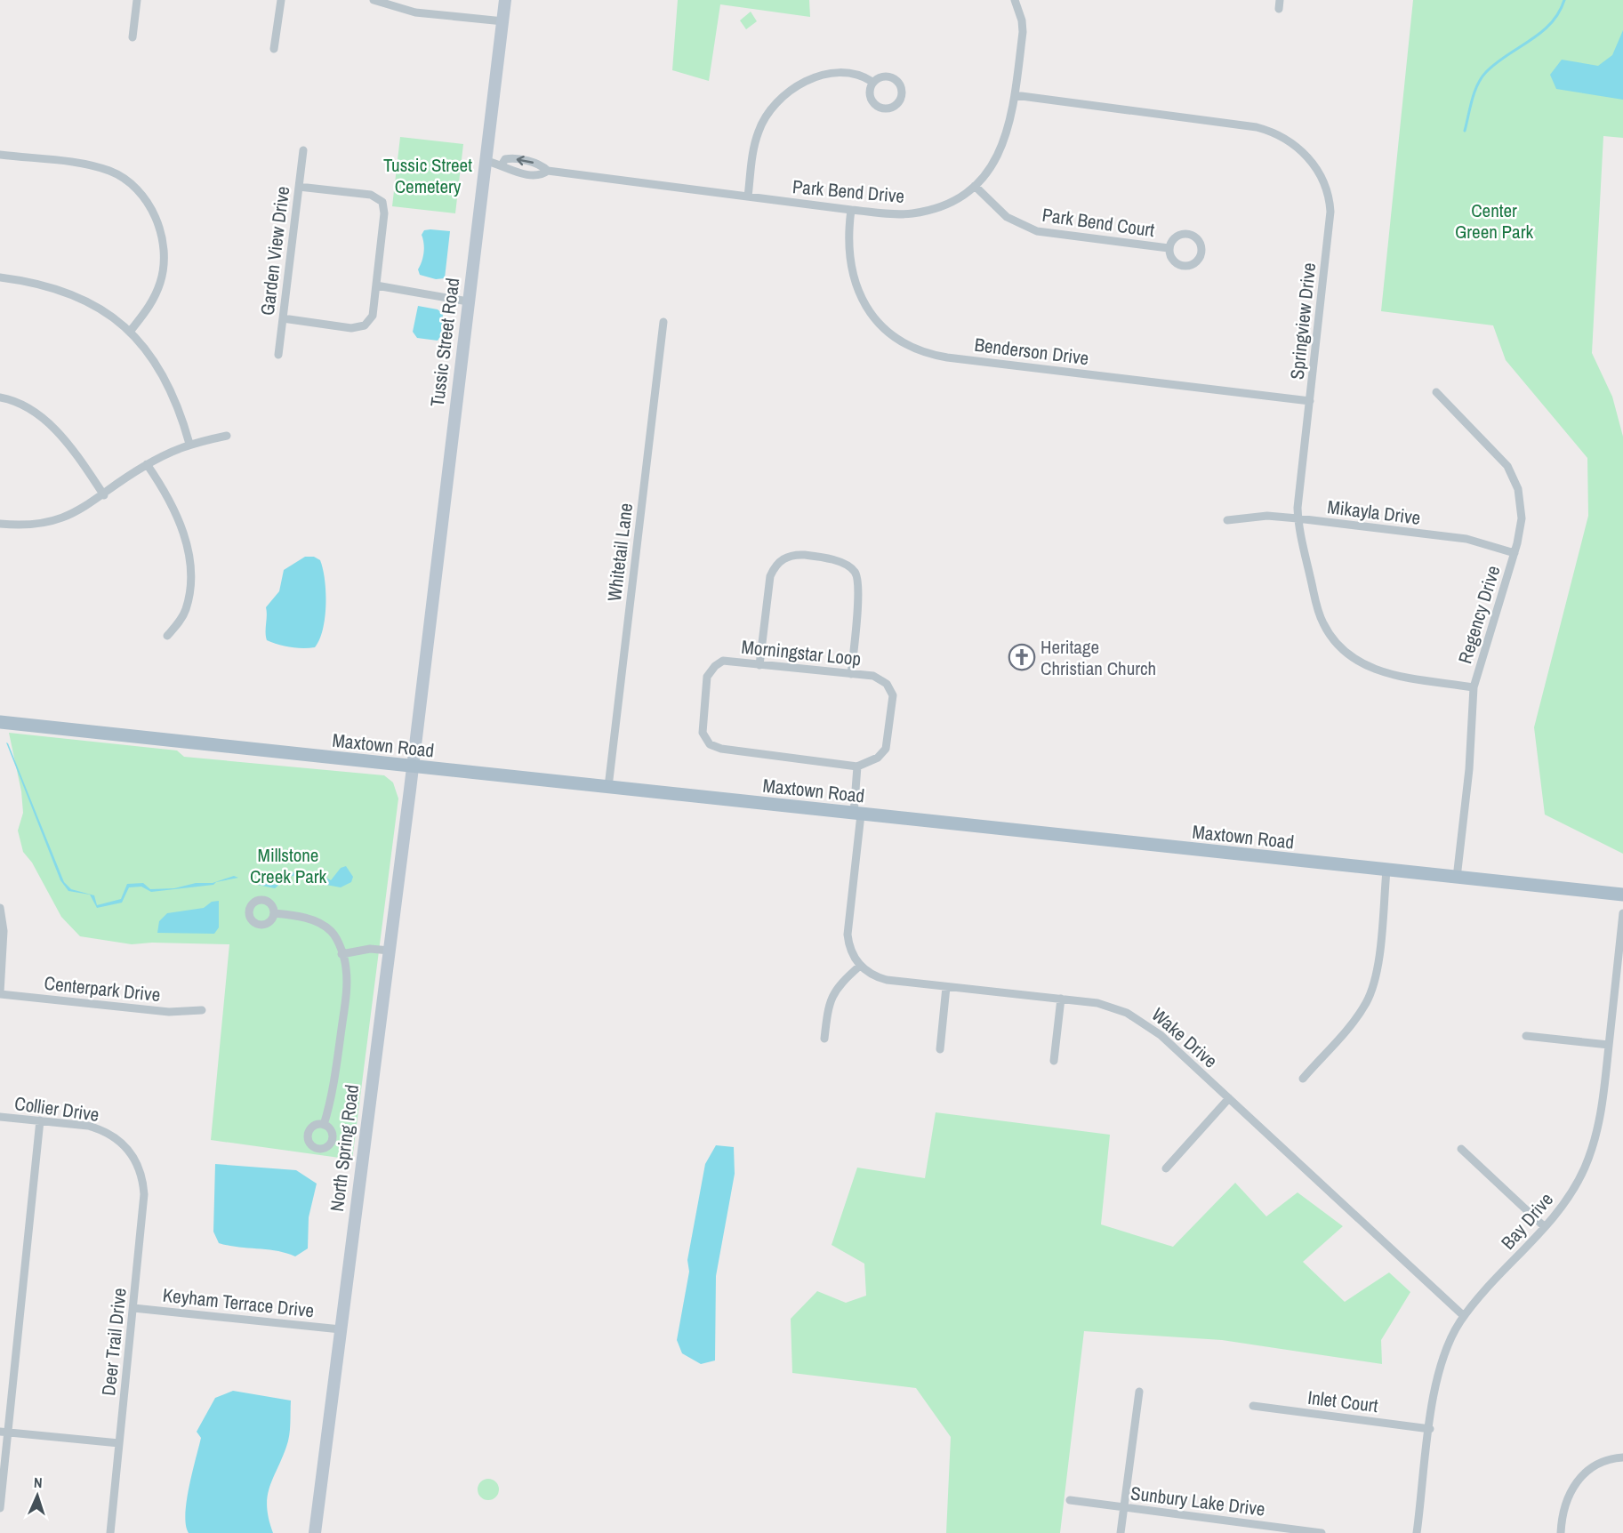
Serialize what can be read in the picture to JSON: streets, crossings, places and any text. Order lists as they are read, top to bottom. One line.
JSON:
{"streets":{"main road":["Tussic Street Road","Maxtown Road","North Spring Road"],"street":["Park Bend Drive","Park Bend Court","Garden View Drive","Springview Drive","Benderson Drive","Mikayla Drive","Whitetail Lane","Regency Drive","Morningstar Loop","Centerpark Drive","Wake Drive","Collier Drive","Bay Drive","Keyham Terrace Drive","Deer Trail Drive","Inlet Court","Sunbury Lake Drive"]},"crossings":[["Park Bend Drive","Park Bend Court"],["Park Bend Drive","Springview Drive"],["Park Bend Drive","Tussic Street Road"],["Park Bend Drive","Benderson Drive"],["Springview Drive","Benderson Drive"],["Springview Drive","Mikayla Drive"],["Springview Drive","Regency Drive"],["Tussic Street Road","Maxtown Road"],["Tussic Street Road","North Spring Road"],["Mikayla Drive","Regency Drive"],["Whitetail Lane","Maxtown Road"],["Regency Drive","Maxtown Road"],["Maxtown Road","North Spring Road"],["Wake Drive","Bay Drive"],["Collier Drive","Deer Trail Drive"],["North Spring Road","Keyham Terrace Drive"],["Bay Drive","Inlet Court"],["Keyham Terrace Drive","Deer Trail Drive"]],"parks":["Tussic Street Cemetery","Center Green Park","Millstone Creek Park"],"places":{"church":["Heritage Christian Church"]},"north":"top"}
